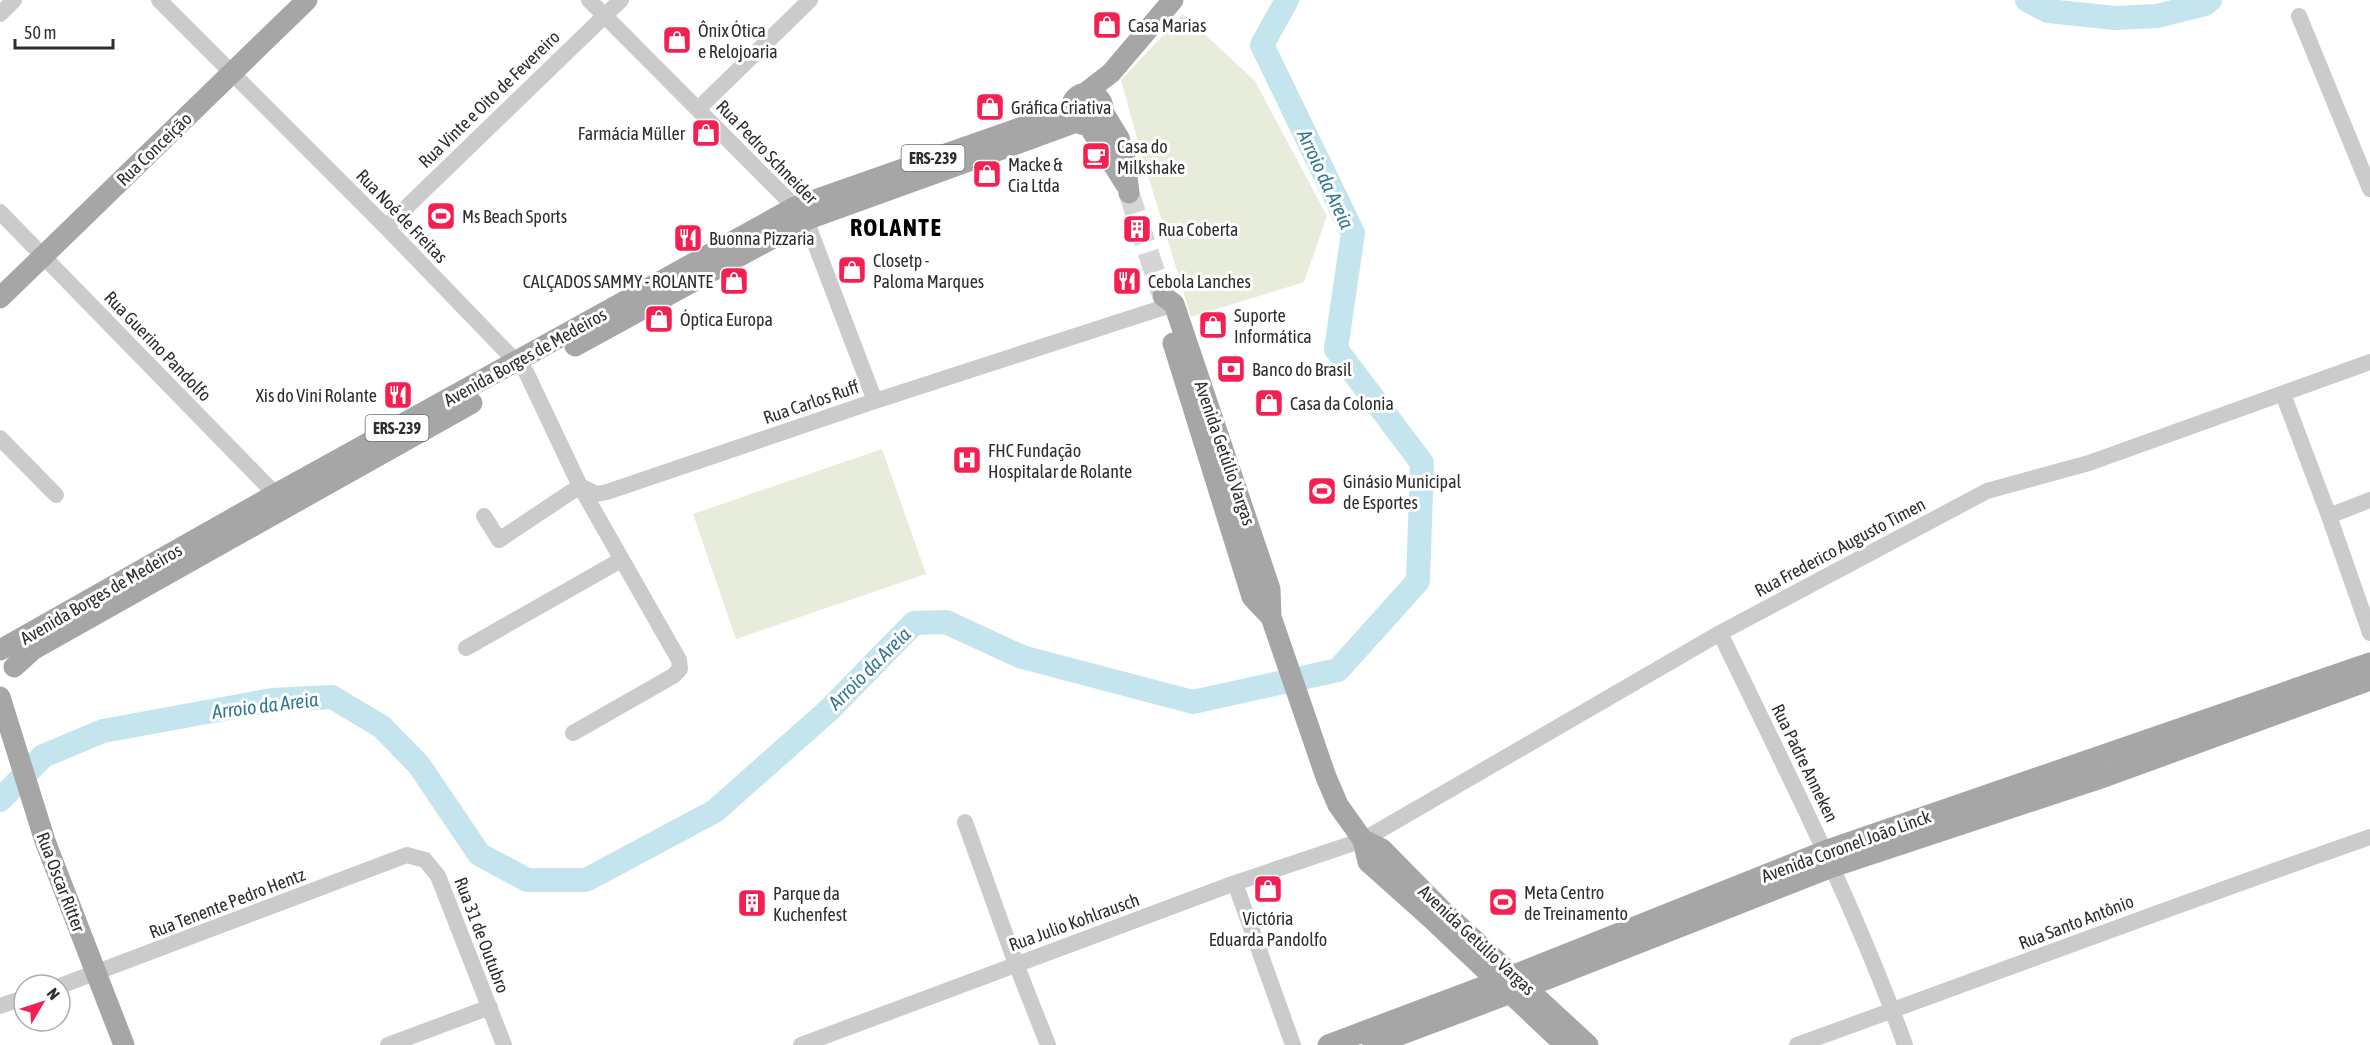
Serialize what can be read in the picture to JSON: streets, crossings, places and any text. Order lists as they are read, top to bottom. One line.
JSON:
{"streets":{"main road":["Rua Conceição","ERS-239","Avenida Borges de Medeiros","Avenida Getúlio Vargas","Avenida Coronel João Linck","Rua Oscar Ritter"],"street":["Rua Vinte e Oito de Fevereiro","Rua Pedro Schneider","Rua Noé de Freitas","Rua Guerino Pandolfo","Rua Carlos Ruff","Rua Frederico Augusto Timen","Rua Padre Anneken","Rua Tenente Pedro Hentz","Rua Julio Kohlrausch","Rua Santo Antônio","Rua 31 de Outubro"]},"crossings":[["Rua Vinte e Oito de Fevereiro","Rua Pedro Schneider"],["Rua Vinte e Oito de Fevereiro","Rua Noé de Freitas"],["Rua Conceição","Rua Noé de Freitas"],["Rua Conceição","Rua Guerino Pandolfo"],["Rua Pedro Schneider","Avenida Borges de Medeiros"],["Rua Pedro Schneider","Rua Carlos Ruff"],["Rua Noé de Freitas","Avenida Borges de Medeiros"],["Rua Noé de Freitas","Rua Carlos Ruff"],["Rua Guerino Pandolfo","Avenida Borges de Medeiros"],["Avenida Borges de Medeiros","Rua Oscar Ritter"],["Rua Carlos Ruff","Avenida Getúlio Vargas"],["Avenida Getúlio Vargas","Rua Frederico Augusto Timen"],["Avenida Getúlio Vargas","Avenida Coronel João Linck"],["Avenida Getúlio Vargas","Rua Julio Kohlrausch"],["Rua Frederico Augusto Timen","Rua Padre Anneken"],["Rua Frederico Augusto Timen","Rua Julio Kohlrausch"],["Rua Padre Anneken","Avenida Coronel João Linck"],["Rua Padre Anneken","Rua Santo Antônio"],["Rua Oscar Ritter","Rua Tenente Pedro Hentz"],["Rua Tenente Pedro Hentz","Rua 31 de Outubro"]],"districts":["ROLANTE"],"water":["Arroio da Areia"],"places":{"shop":["Casa Marias","Ônix Ótica e Relojoaria","Gráfica Criativa","Farmácia Müller","Macke & Cia Ltda","Closetp - Paloma Marques","CALÇADOS SAMMY - ROLANTE","Óptica Europa","Suporte Informática","Casa da Colonia","Victória Eduarda Pandolfo"],"cafe":["Casa do Milkshake"],"sports":["Ms Beach Sports","Ginásio Municipal de Esportes","Meta Centro de Treinamento"],"building":["Rua Coberta","Parque da Kuchenfest"],"restaurant":["Buonna Pizzaria","Cebola Lanches","Xis do Vini Rolante"],"bank":["Banco do Brasil"],"hospital":["FHC Fundação Hospitalar de Rolante"]},"scale_bar":"50 m","north":"top right"}
